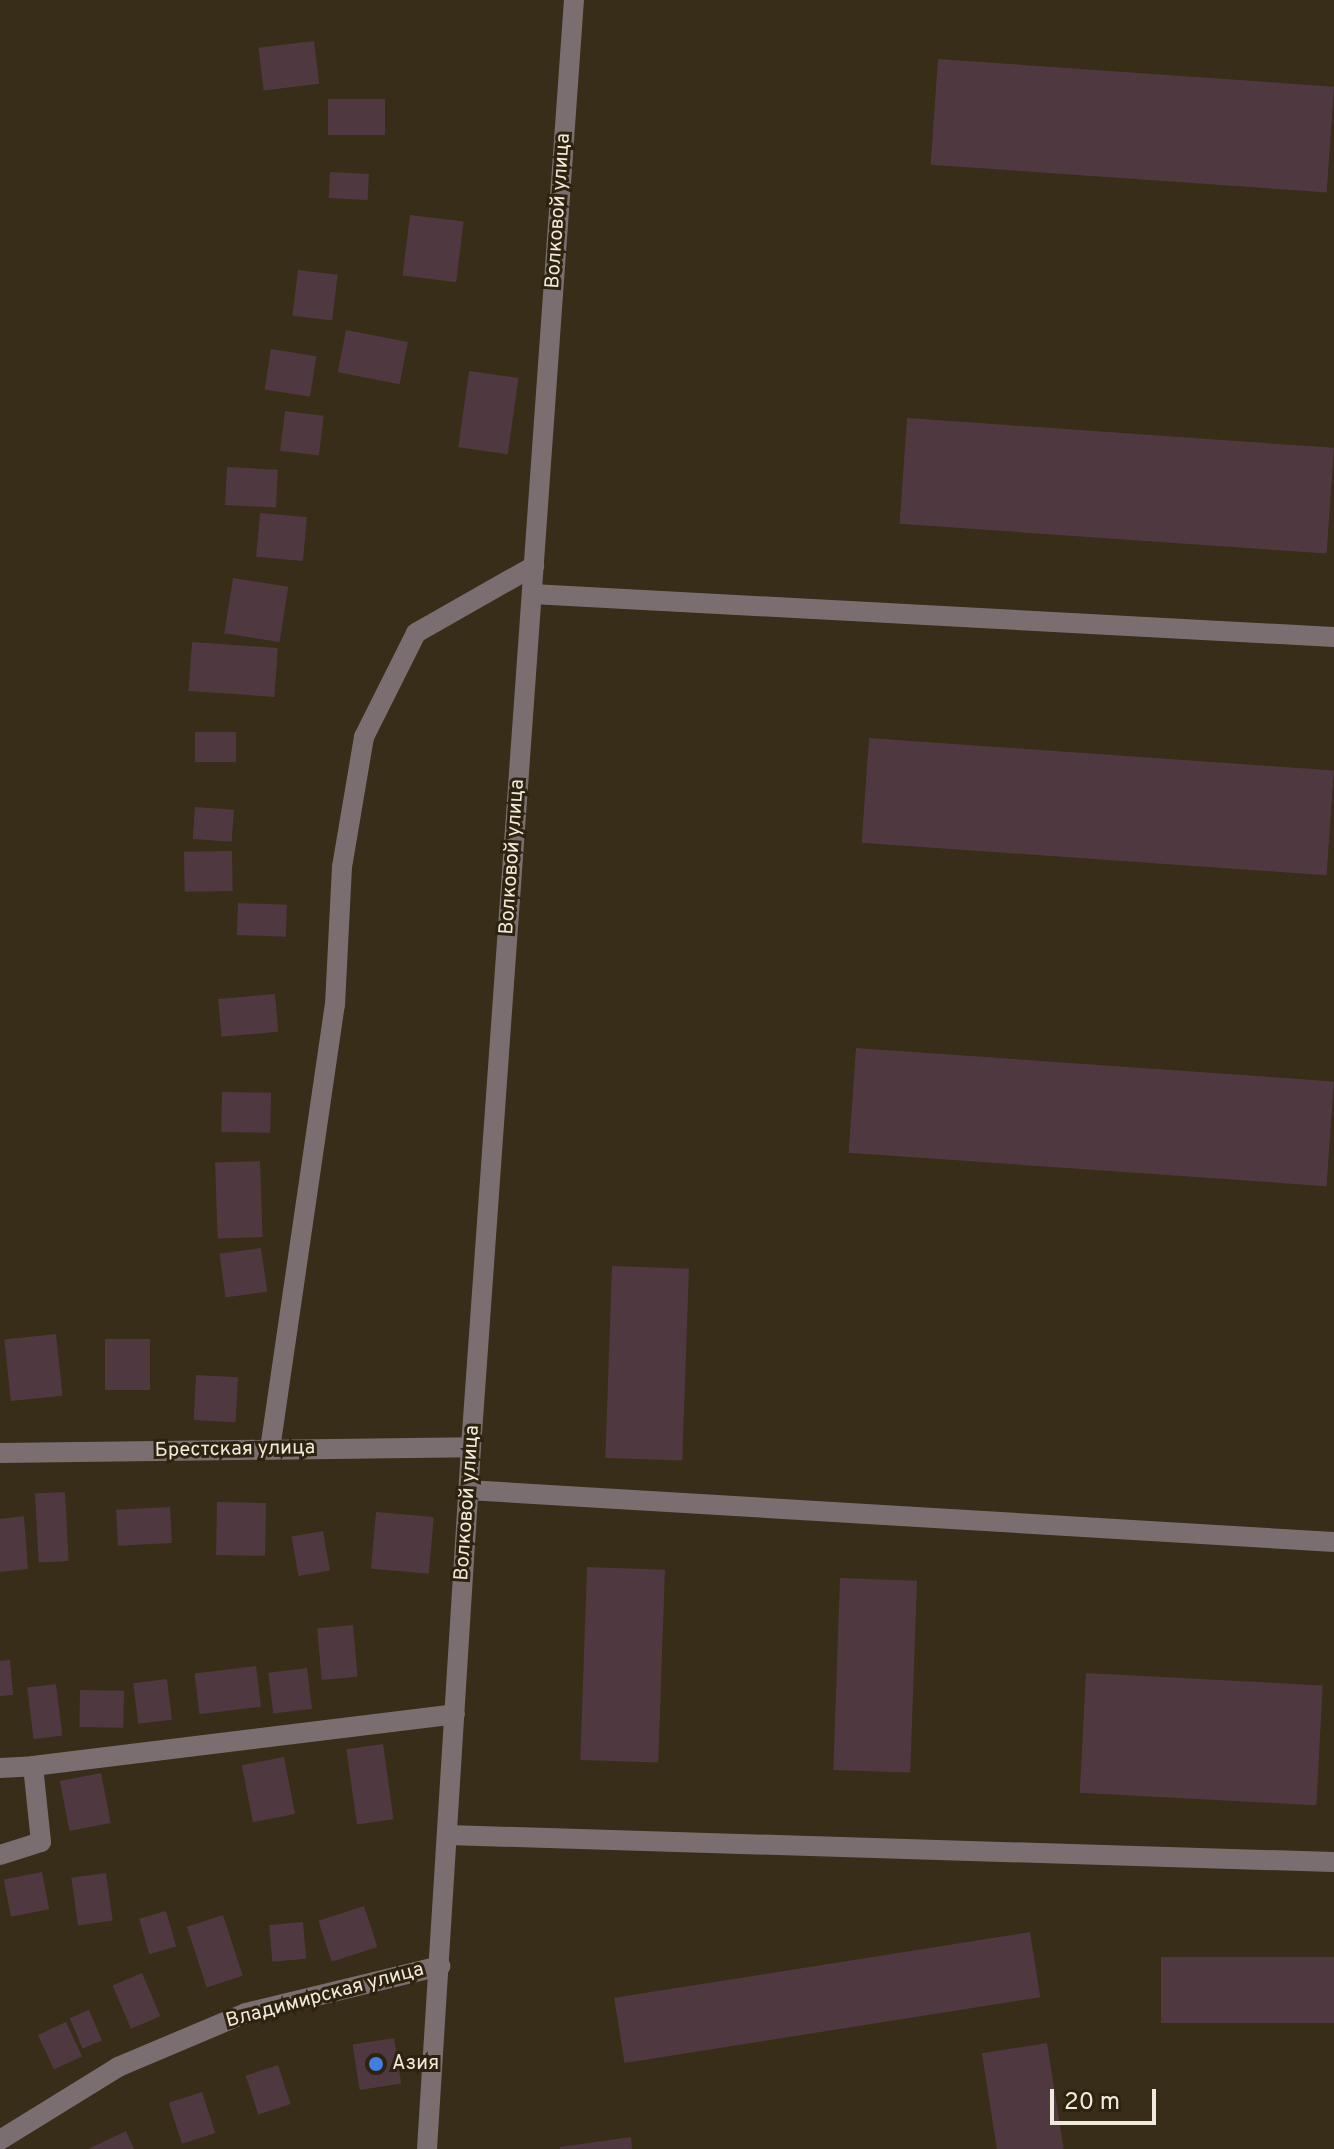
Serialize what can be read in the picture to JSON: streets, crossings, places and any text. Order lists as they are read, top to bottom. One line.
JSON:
{"streets":{"street":["Волковой улица","Брестская улица","Владимирская улица"]},"crossings":[["Волковой улица","Брестская улица"],["Волковой улица","Владимирская улица"]],"places":["Азия"],"scale_bar":"20 m"}
